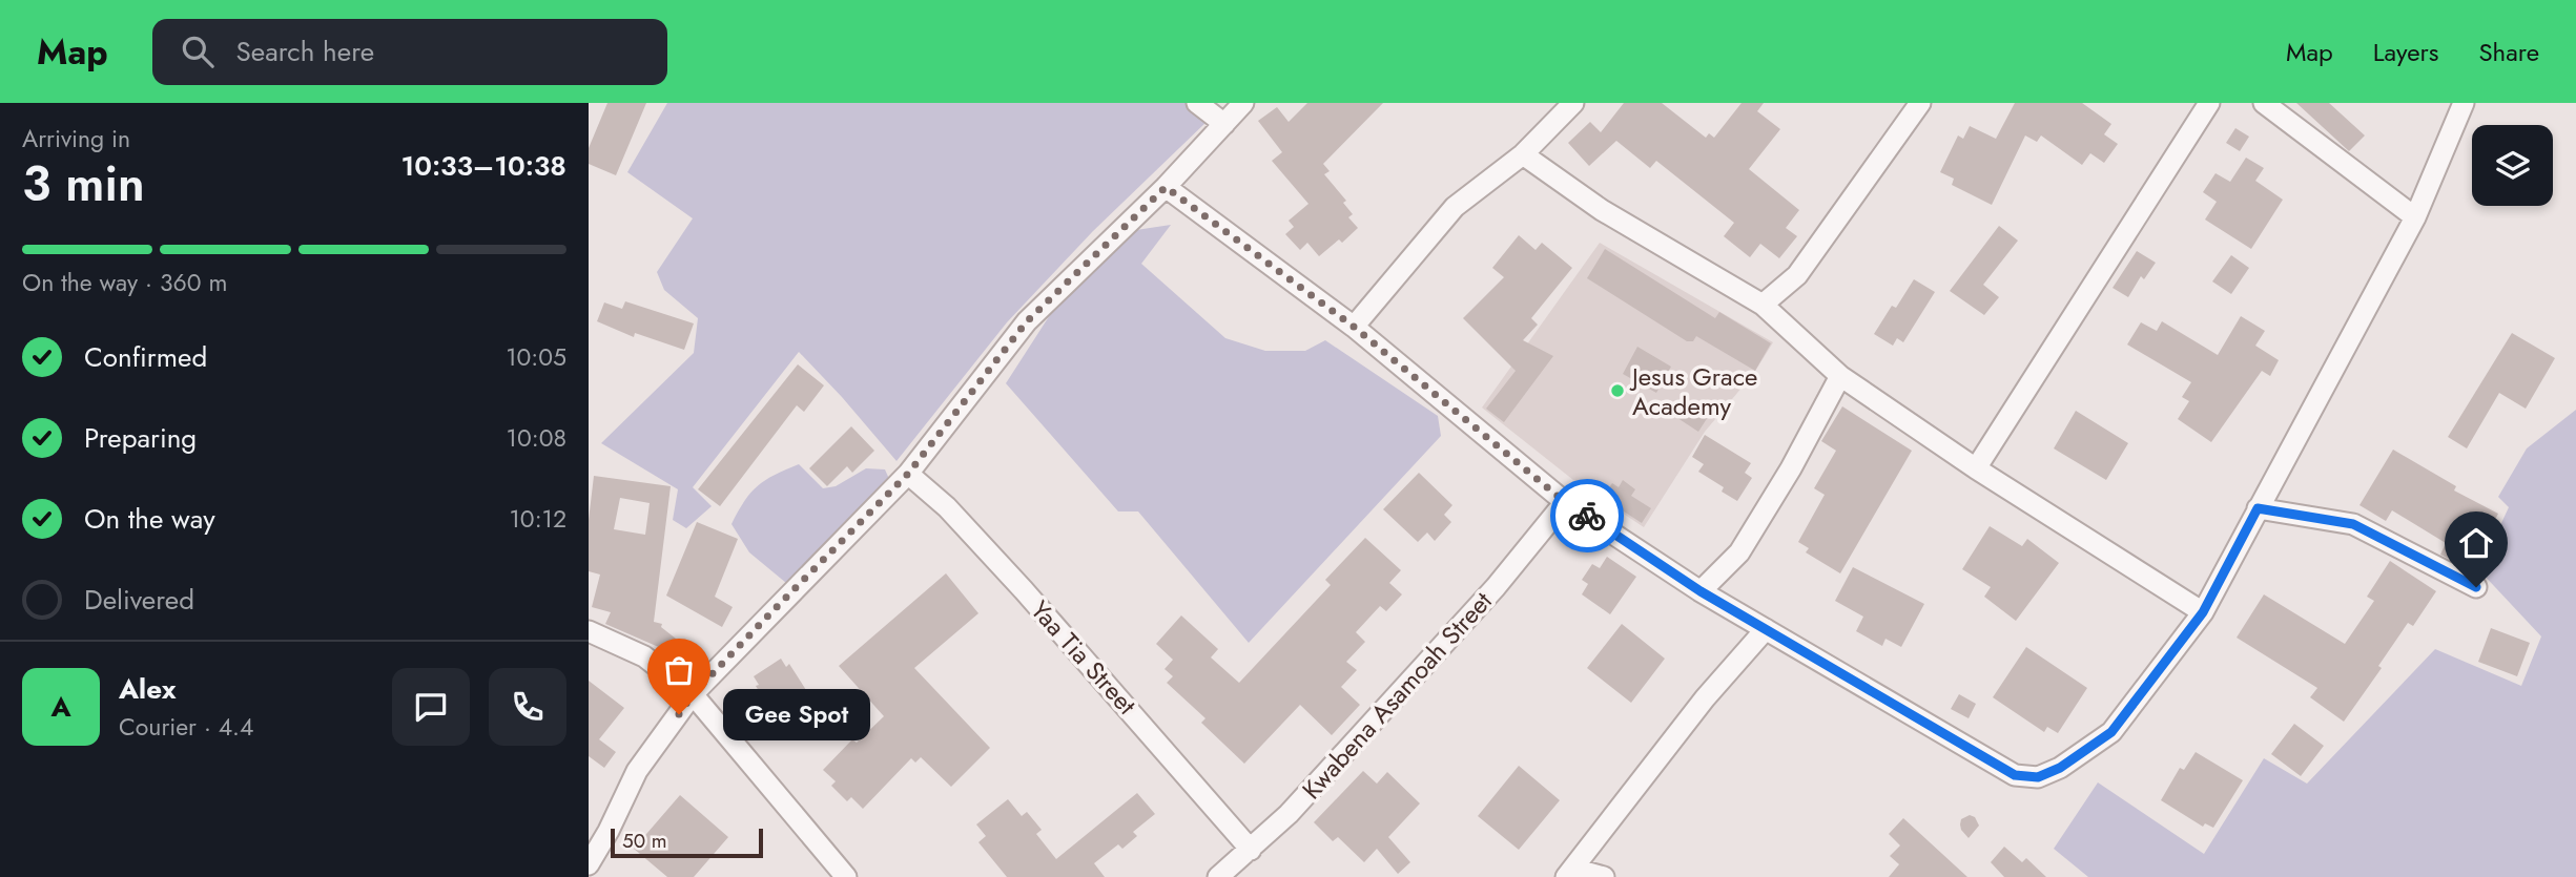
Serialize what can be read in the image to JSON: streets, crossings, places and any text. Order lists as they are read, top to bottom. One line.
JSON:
{"streets":{"street":["Yaa Tia Street","Kwabena Asamoah Street"]},"crossings":[["Yaa Tia Street","Kwabena Asamoah Street"]],"places":["Jesus Grace Academy","Gee Spot"],"scale_bar":"50 m","page":{"header":"Map","search":"Search here","nav":["Map","Layers","Share"],"heading":["3 min","Arriving in","10:33–10:38"],"panel":["Alex","Courier · 4.4"],"bar":"On the way · 360 m","list":[["Confirmed","10:05"],["Preparing","10:08"],["On the way","10:12"],"Delivered"],"round":"A","bubble":"Gee Spot","scale":"50 m"}}
